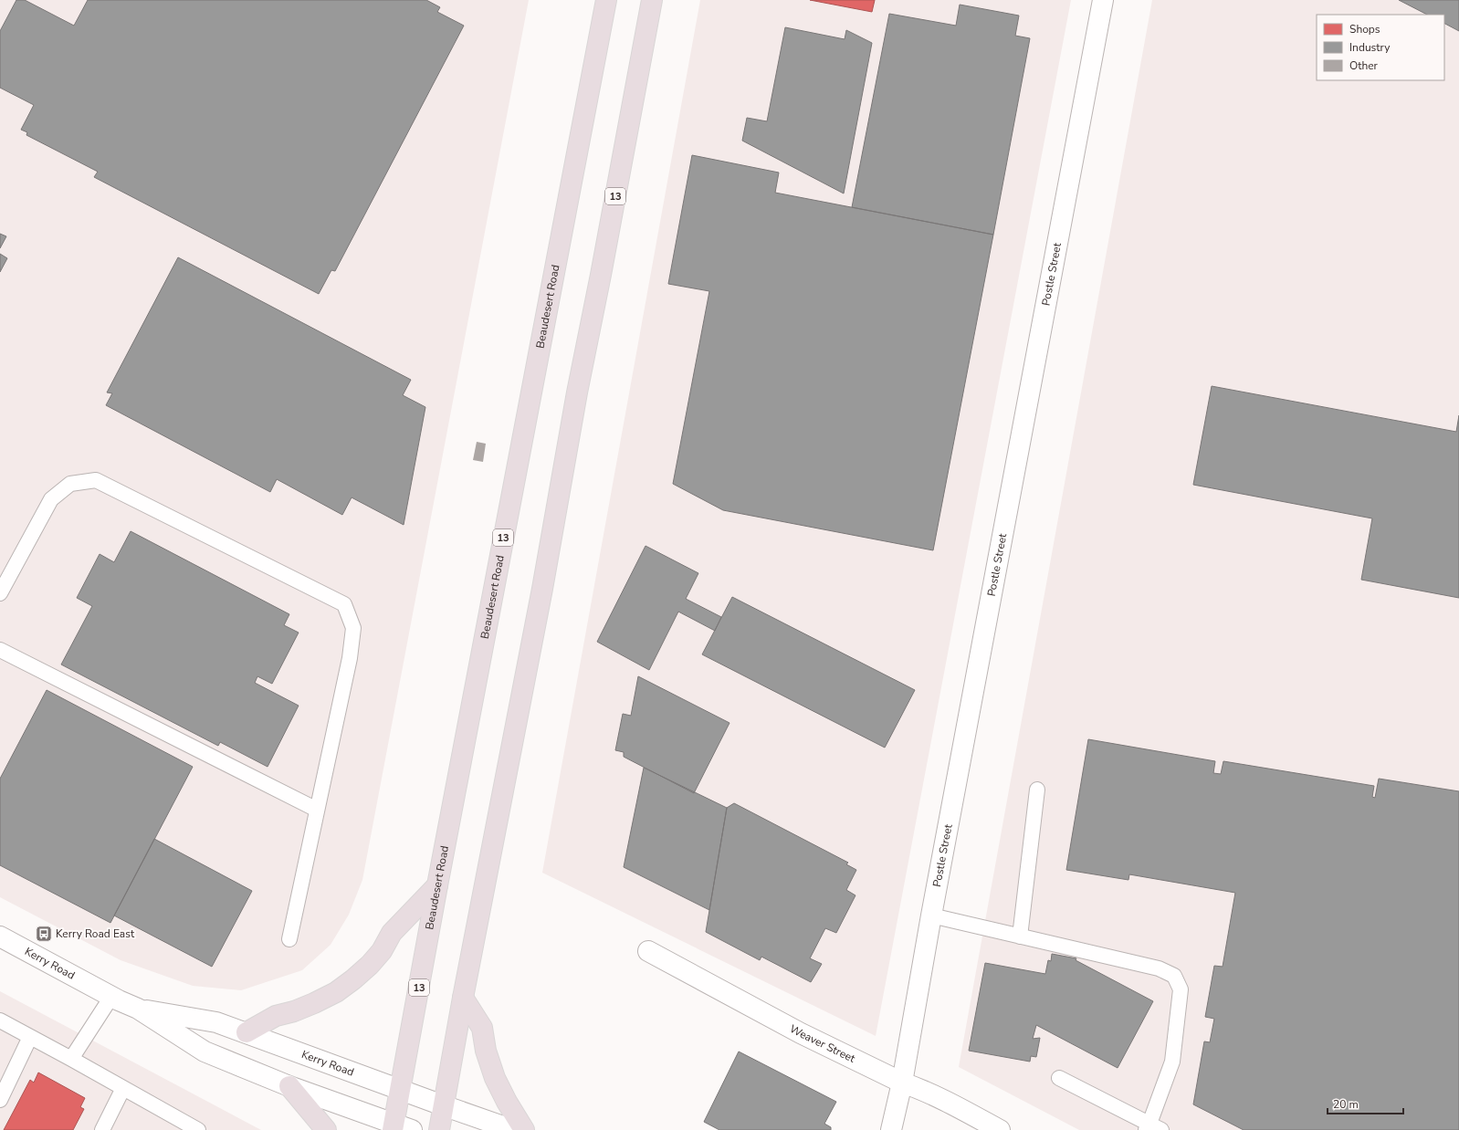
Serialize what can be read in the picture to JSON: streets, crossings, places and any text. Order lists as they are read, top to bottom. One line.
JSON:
{"streets":{"highway":["13","Beaudesert Road"],"street":["Postle Street","Kerry Road","Weaver Street"]},"crossings":[["13","Kerry Road"],["Postle Street","Weaver Street"],["Beaudesert Road","Kerry Road"]],"places":{"bus stop":["Kerry Road East"]},"legend":["Shops","Industry","Other"],"scale_bar":"20 m"}
